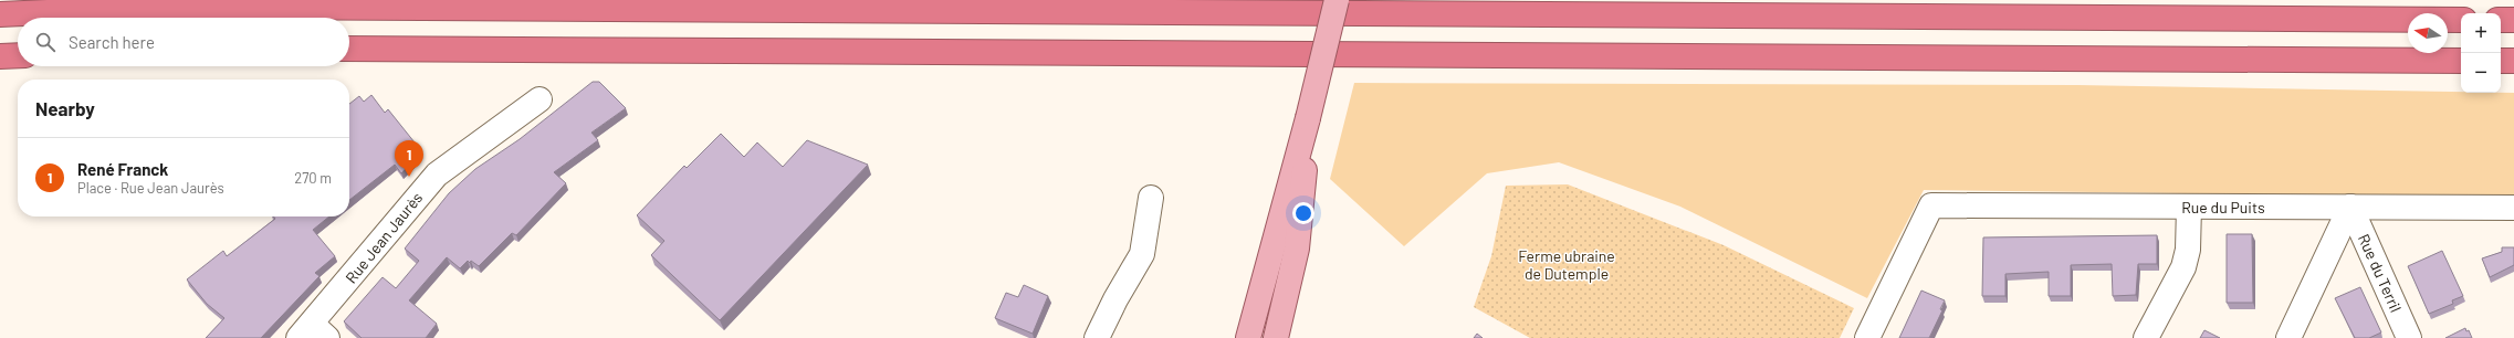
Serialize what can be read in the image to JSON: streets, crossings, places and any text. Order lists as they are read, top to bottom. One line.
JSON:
{"streets":{"street":["Rue du Puits","Rue Jean Jaurès","Rue du Terril"]},"crossings":[["Rue du Puits","Rue du Terril"]],"parks":["Ferme ubraine de Dutemple"],"north":"left","page":{"map_buttons":["+","−"],"search":"Search here","heading":"Nearby","list":[{"mark":"1","name":"René Franck","note":"Place · Rue Jean Jaurès","value":"270 m"}],"pins":"1"}}
